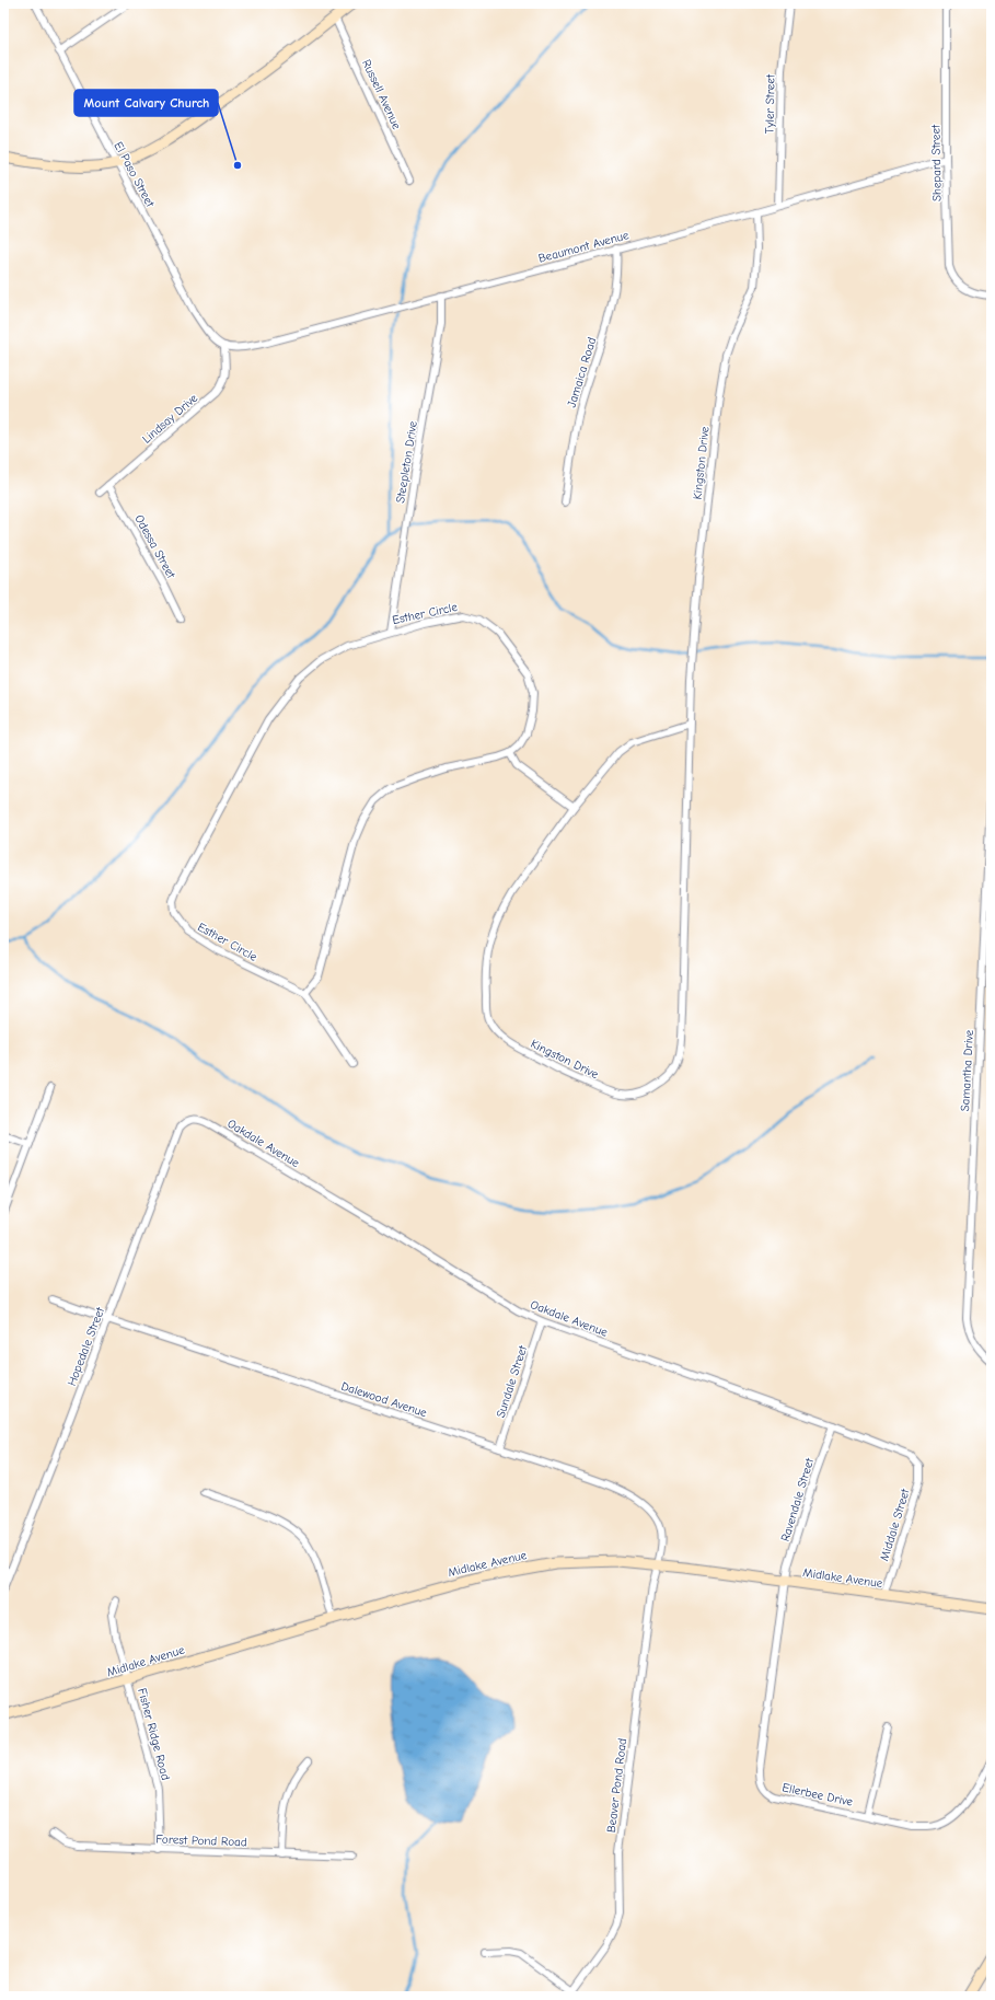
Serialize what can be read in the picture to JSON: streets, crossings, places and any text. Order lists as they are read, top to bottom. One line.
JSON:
{"streets":{"street":["Russell Avenue","Tyler Street","Shepard Street","El Paso Street","Beaumont Avenue","Jamaica Road","Lindsay Drive","Steepleton Drive","Kingston Drive","Odessa Street","Esther Circle","Samantha Drive","Oakdale Avenue","Hopedale Street","Sundale Street","Dalewood Avenue","Ravendale Street","Middale Street","Midlake Avenue","Fisher Ridge Road","Beaver Pond Road","Ellerbee Drive","Forest Pond Road"]},"crossings":[["Tyler Street","Beaumont Avenue"],["Shepard Street","Beaumont Avenue"],["El Paso Street","Beaumont Avenue"],["El Paso Street","Lindsay Drive"],["Beaumont Avenue","Jamaica Road"],["Beaumont Avenue","Lindsay Drive"],["Beaumont Avenue","Steepleton Drive"],["Beaumont Avenue","Kingston Drive"],["Lindsay Drive","Odessa Street"],["Steepleton Drive","Esther Circle"],["Oakdale Avenue","Hopedale Street"],["Oakdale Avenue","Sundale Street"],["Oakdale Avenue","Ravendale Street"],["Oakdale Avenue","Middale Street"],["Hopedale Street","Dalewood Avenue"],["Sundale Street","Dalewood Avenue"],["Dalewood Avenue","Midlake Avenue"],["Dalewood Avenue","Beaver Pond Road"],["Ravendale Street","Midlake Avenue"],["Ravendale Street","Ellerbee Drive"],["Middale Street","Midlake Avenue"],["Midlake Avenue","Fisher Ridge Road"],["Midlake Avenue","Beaver Pond Road"],["Midlake Avenue","Ellerbee Drive"],["Fisher Ridge Road","Forest Pond Road"]],"places":["Mount Calvary Church"]}
